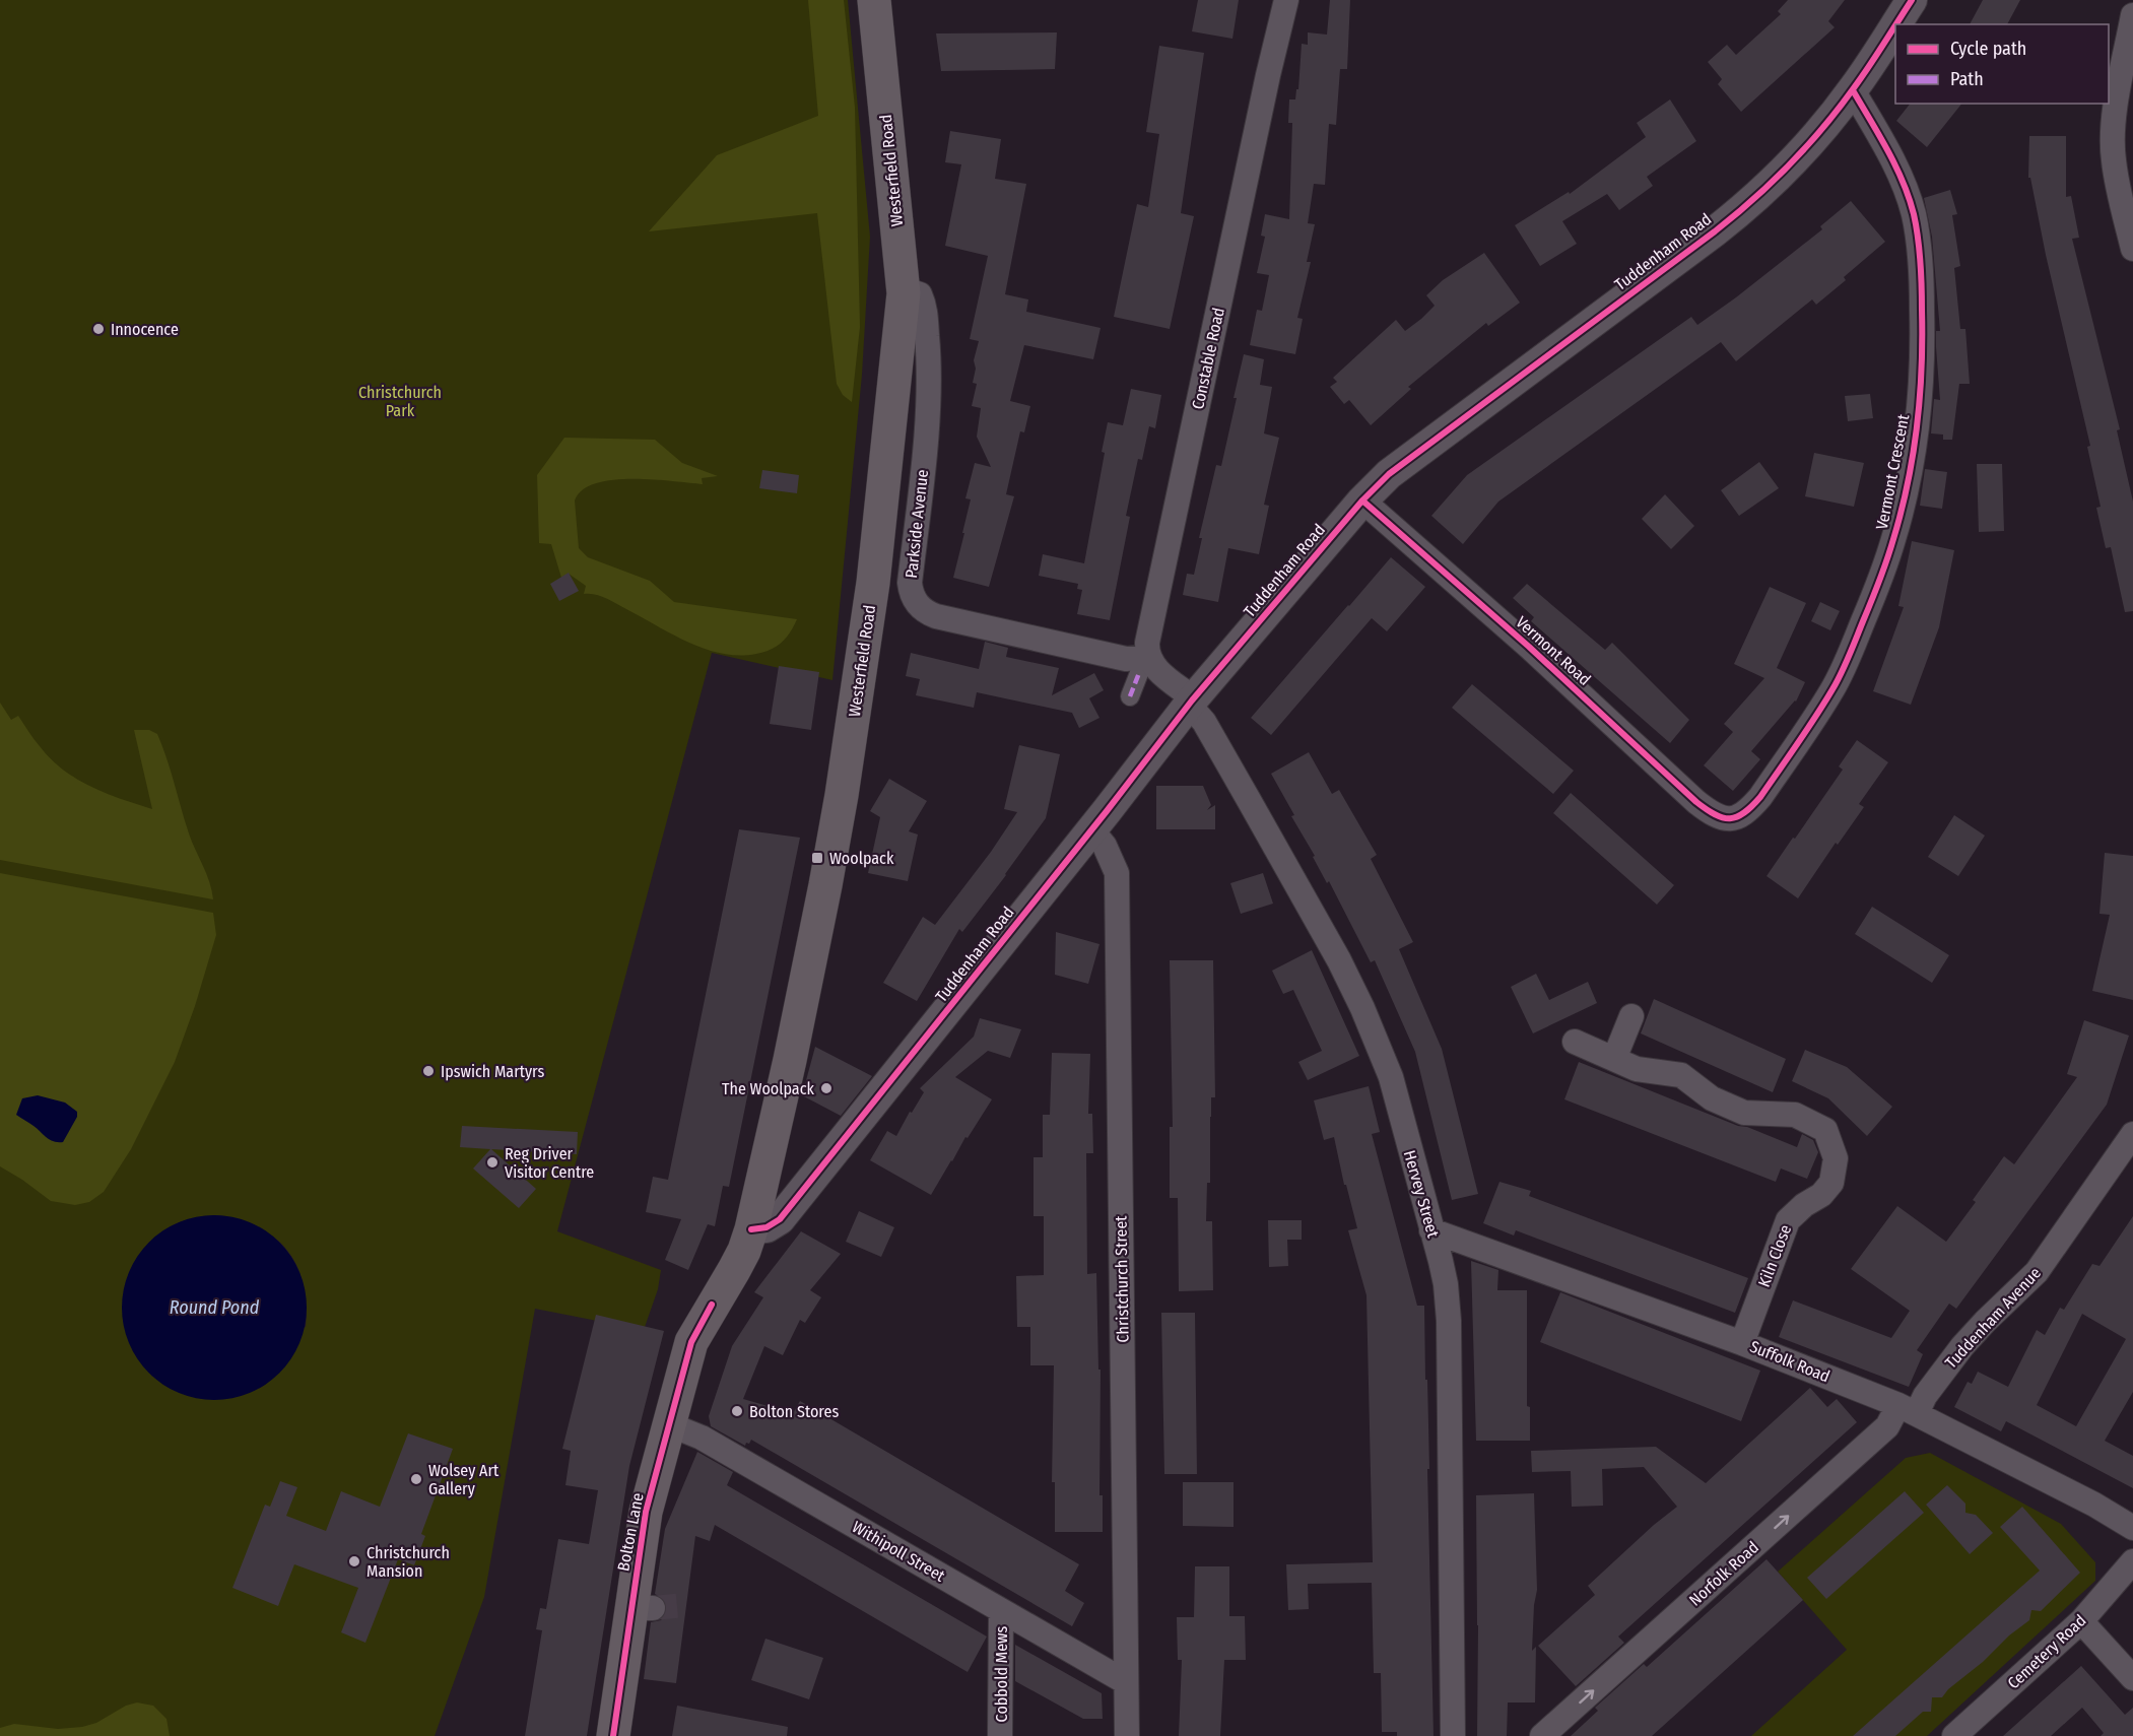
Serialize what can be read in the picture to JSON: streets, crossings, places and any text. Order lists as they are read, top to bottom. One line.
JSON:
{"streets":{"main road":["Westerfield Road","Bolton Lane"],"street":["Tuddenham Road","Constable Road","Vermont Crescent","Parkside Avenue","Vermont Road","Hervey Street","Kiln Close","Christchurch Street","Tuddenham Avenue","Suffolk Road","Withipoll Street","Norfolk Road","Cemetery Road","Cobbold Mews"]},"crossings":[["Westerfield Road","Tuddenham Road"],["Westerfield Road","Parkside Avenue"],["Westerfield Road","Bolton Lane"],["Tuddenham Road","Vermont Crescent"],["Tuddenham Road","Vermont Road"],["Tuddenham Road","Hervey Street"],["Tuddenham Road","Christchurch Street"],["Constable Road","Parkside Avenue"],["Vermont Crescent","Vermont Road"],["Hervey Street","Suffolk Road"],["Kiln Close","Suffolk Road"],["Christchurch Street","Withipoll Street"],["Tuddenham Avenue","Suffolk Road"],["Tuddenham Avenue","Norfolk Road"],["Suffolk Road","Norfolk Road"],["Bolton Lane","Withipoll Street"],["Withipoll Street","Cobbold Mews"]],"one_way":["Norfolk Road"],"water":["Round Pond"],"parks":["Christchurch Park"],"places":{"other":["Innocence","Ipswich Martyrs","The Woolpack","Reg Driver Visitor Centre","Bolton Stores","Wolsey Art Gallery","Christchurch Mansion"],"transit":["Woolpack"]},"legend":["Cycle path","Path"]}
